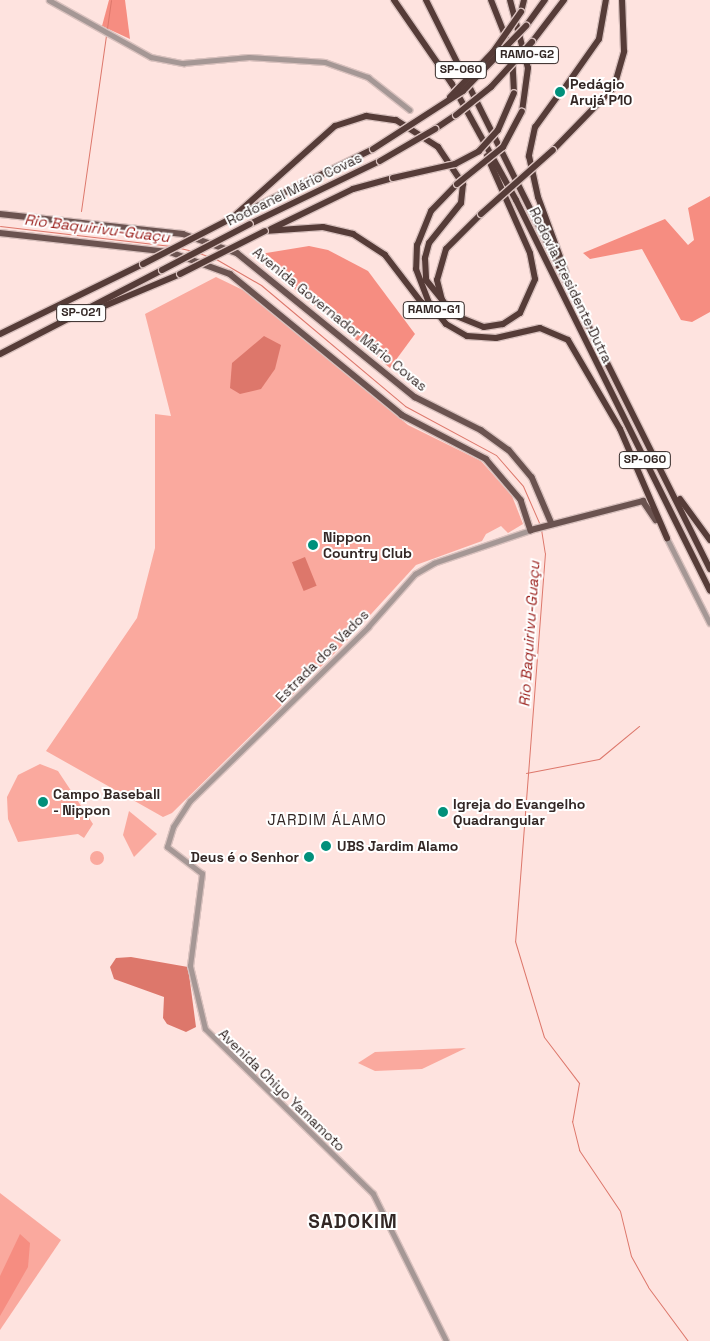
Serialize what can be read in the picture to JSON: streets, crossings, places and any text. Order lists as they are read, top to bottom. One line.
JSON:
{"streets":{"highway":["RAMO-G2","SP-060","Rodoanel Mário Covas","Rodovia Presidente Dutra","RAMO-G1","SP-021"],"main road":["Avenida Governador Mário Covas"],"street":["Estrada dos Vados","Avenida Chiyo Yamamoto"]},"crossings":[["RAMO-G2","RAMO-G1"],["Estrada dos Vados","Avenida Chiyo Yamamoto"]],"districts":["JARDIM ÁLAMO","SADOKIM"],"water":["Rio Baquirivu-Guaçu"],"places":["Pedágio Arujá P10","Nippon Country Club","Campo Baseball - Nippon","Igreja do Evangelho Quadrangular","UBS Jardim Alamo","Deus é o Senhor"]}
